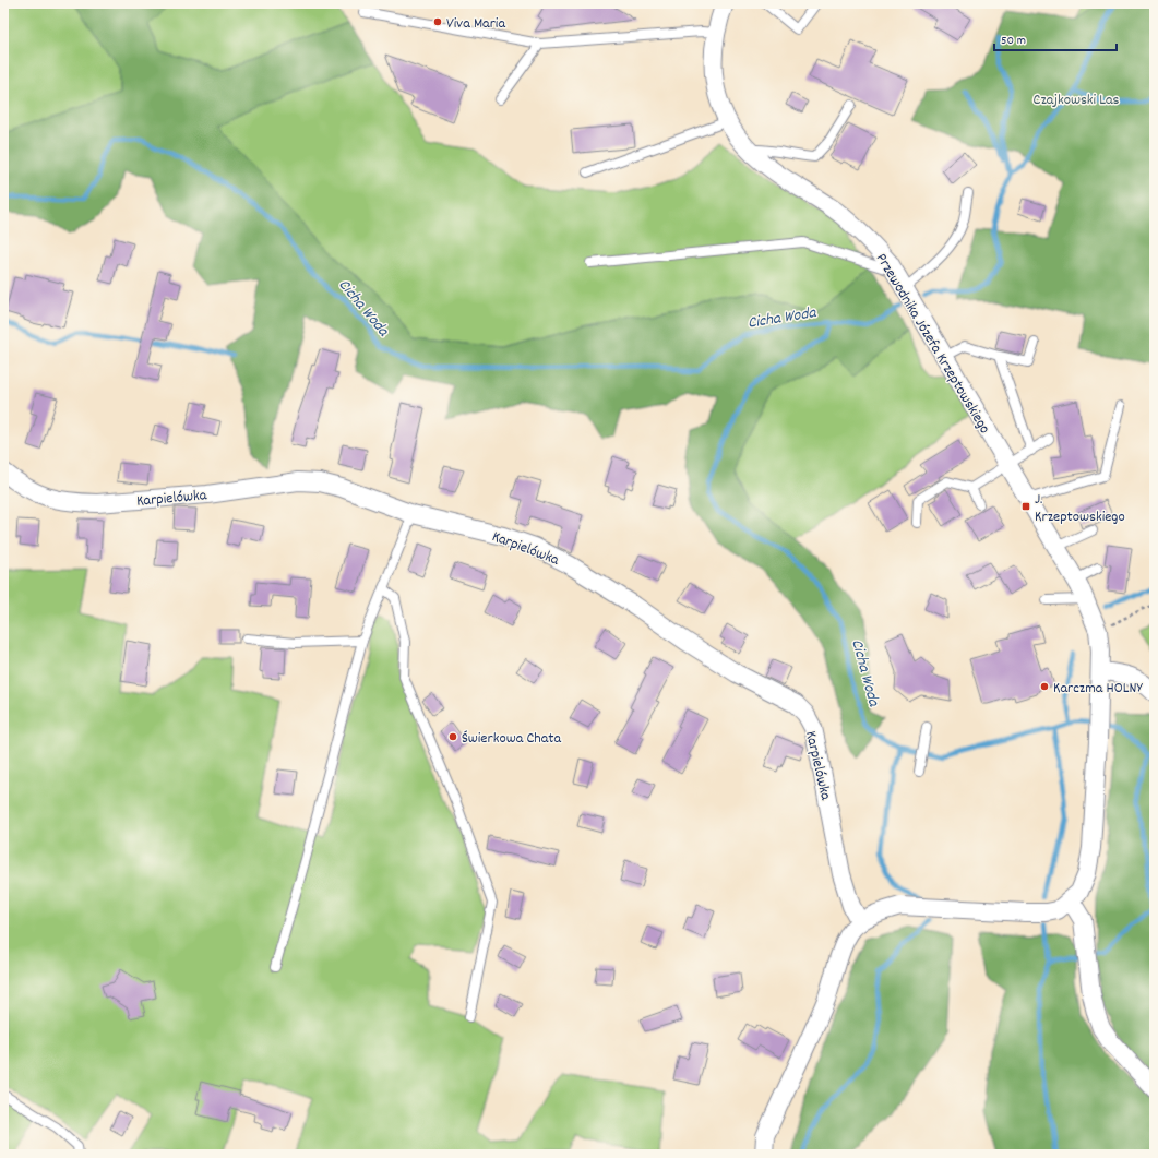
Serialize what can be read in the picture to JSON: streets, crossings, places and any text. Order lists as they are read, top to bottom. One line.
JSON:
{"streets":{"street":["Przewodnika Józefa Krzeptowskiego","Karpielówka"]},"water":["Cicha Woda"],"parks":["Czajkowski Las"],"places":{"other":["Viva Maria","Karczma HOLNY","Świerkowa Chata"],"transit":["J. Krzeptowskiego"]},"scale_bar":"50 m"}
